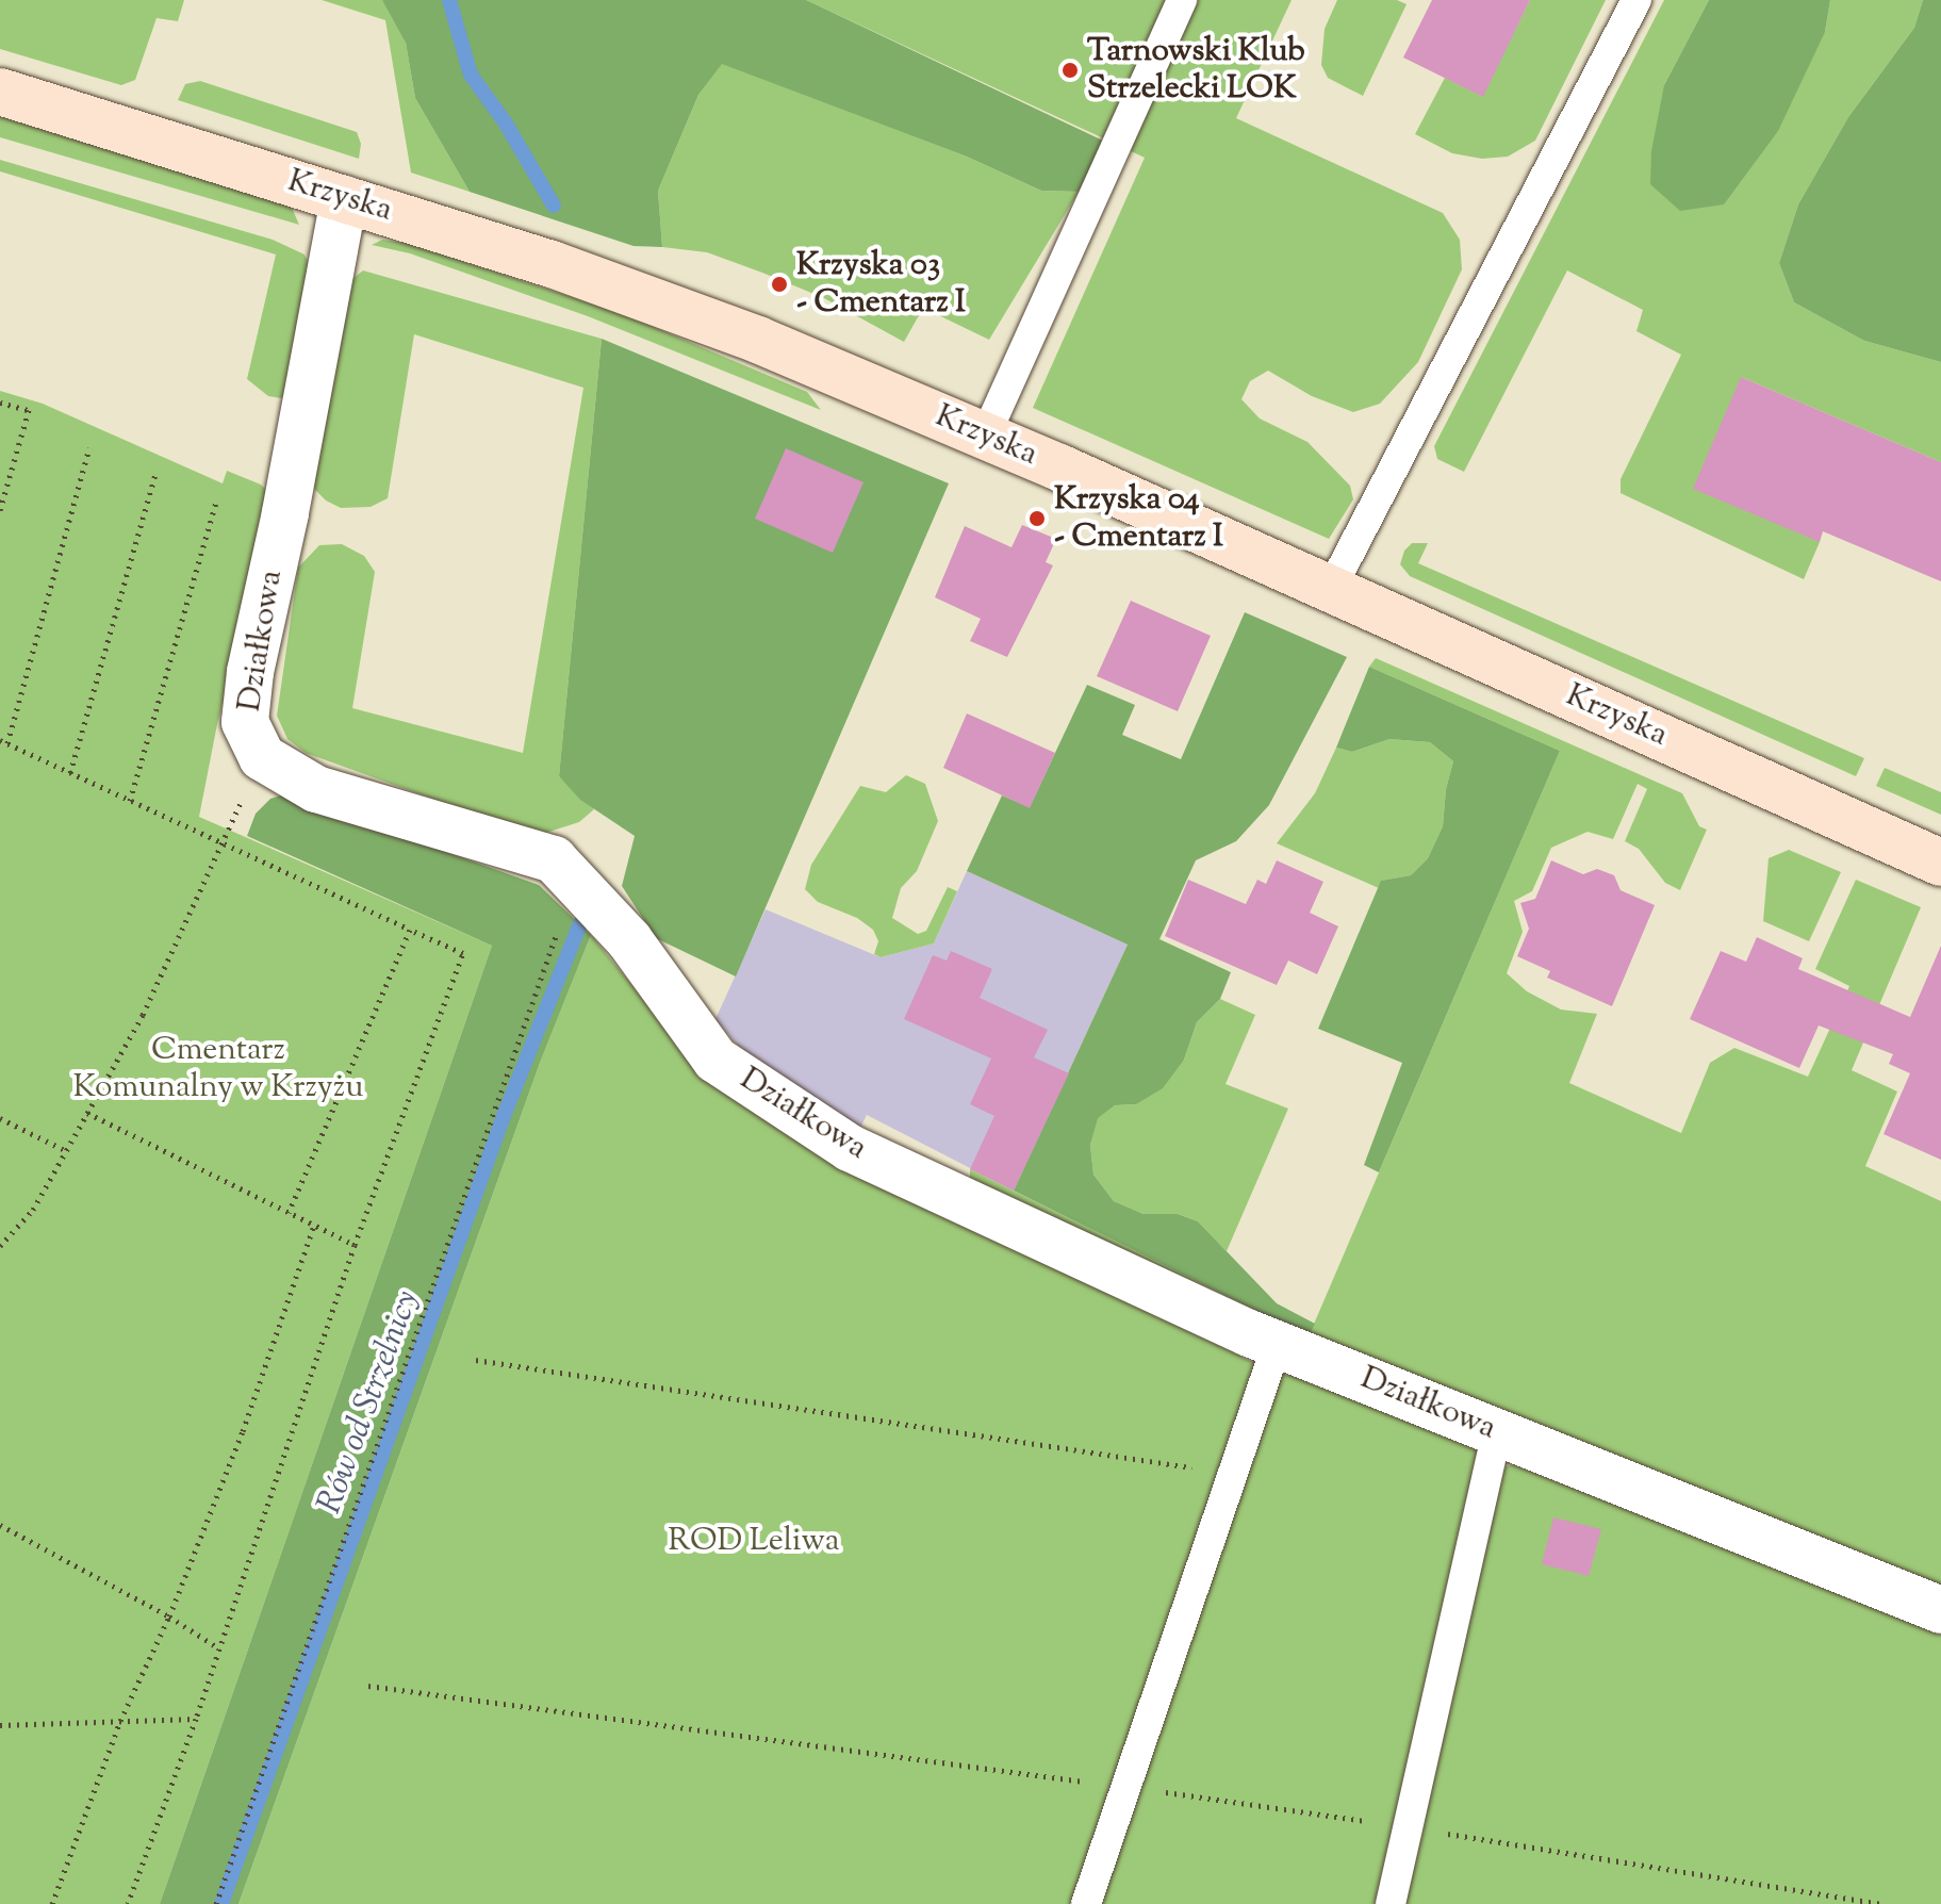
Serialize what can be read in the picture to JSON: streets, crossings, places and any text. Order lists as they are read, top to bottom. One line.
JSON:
{"streets":{"street":["Krzyska","Działkowa"]},"crossings":[["Krzyska","Działkowa"]],"water":["Rów od Strzelnicy"],"parks":["Cmentarz Komunalny w Krzyżu","ROD Leliwa"],"places":["Tarnowski Klub Strzelecki LOK","Krzyska 03 - Cmentarz I","Krzyska 04 - Cmentarz I"]}
